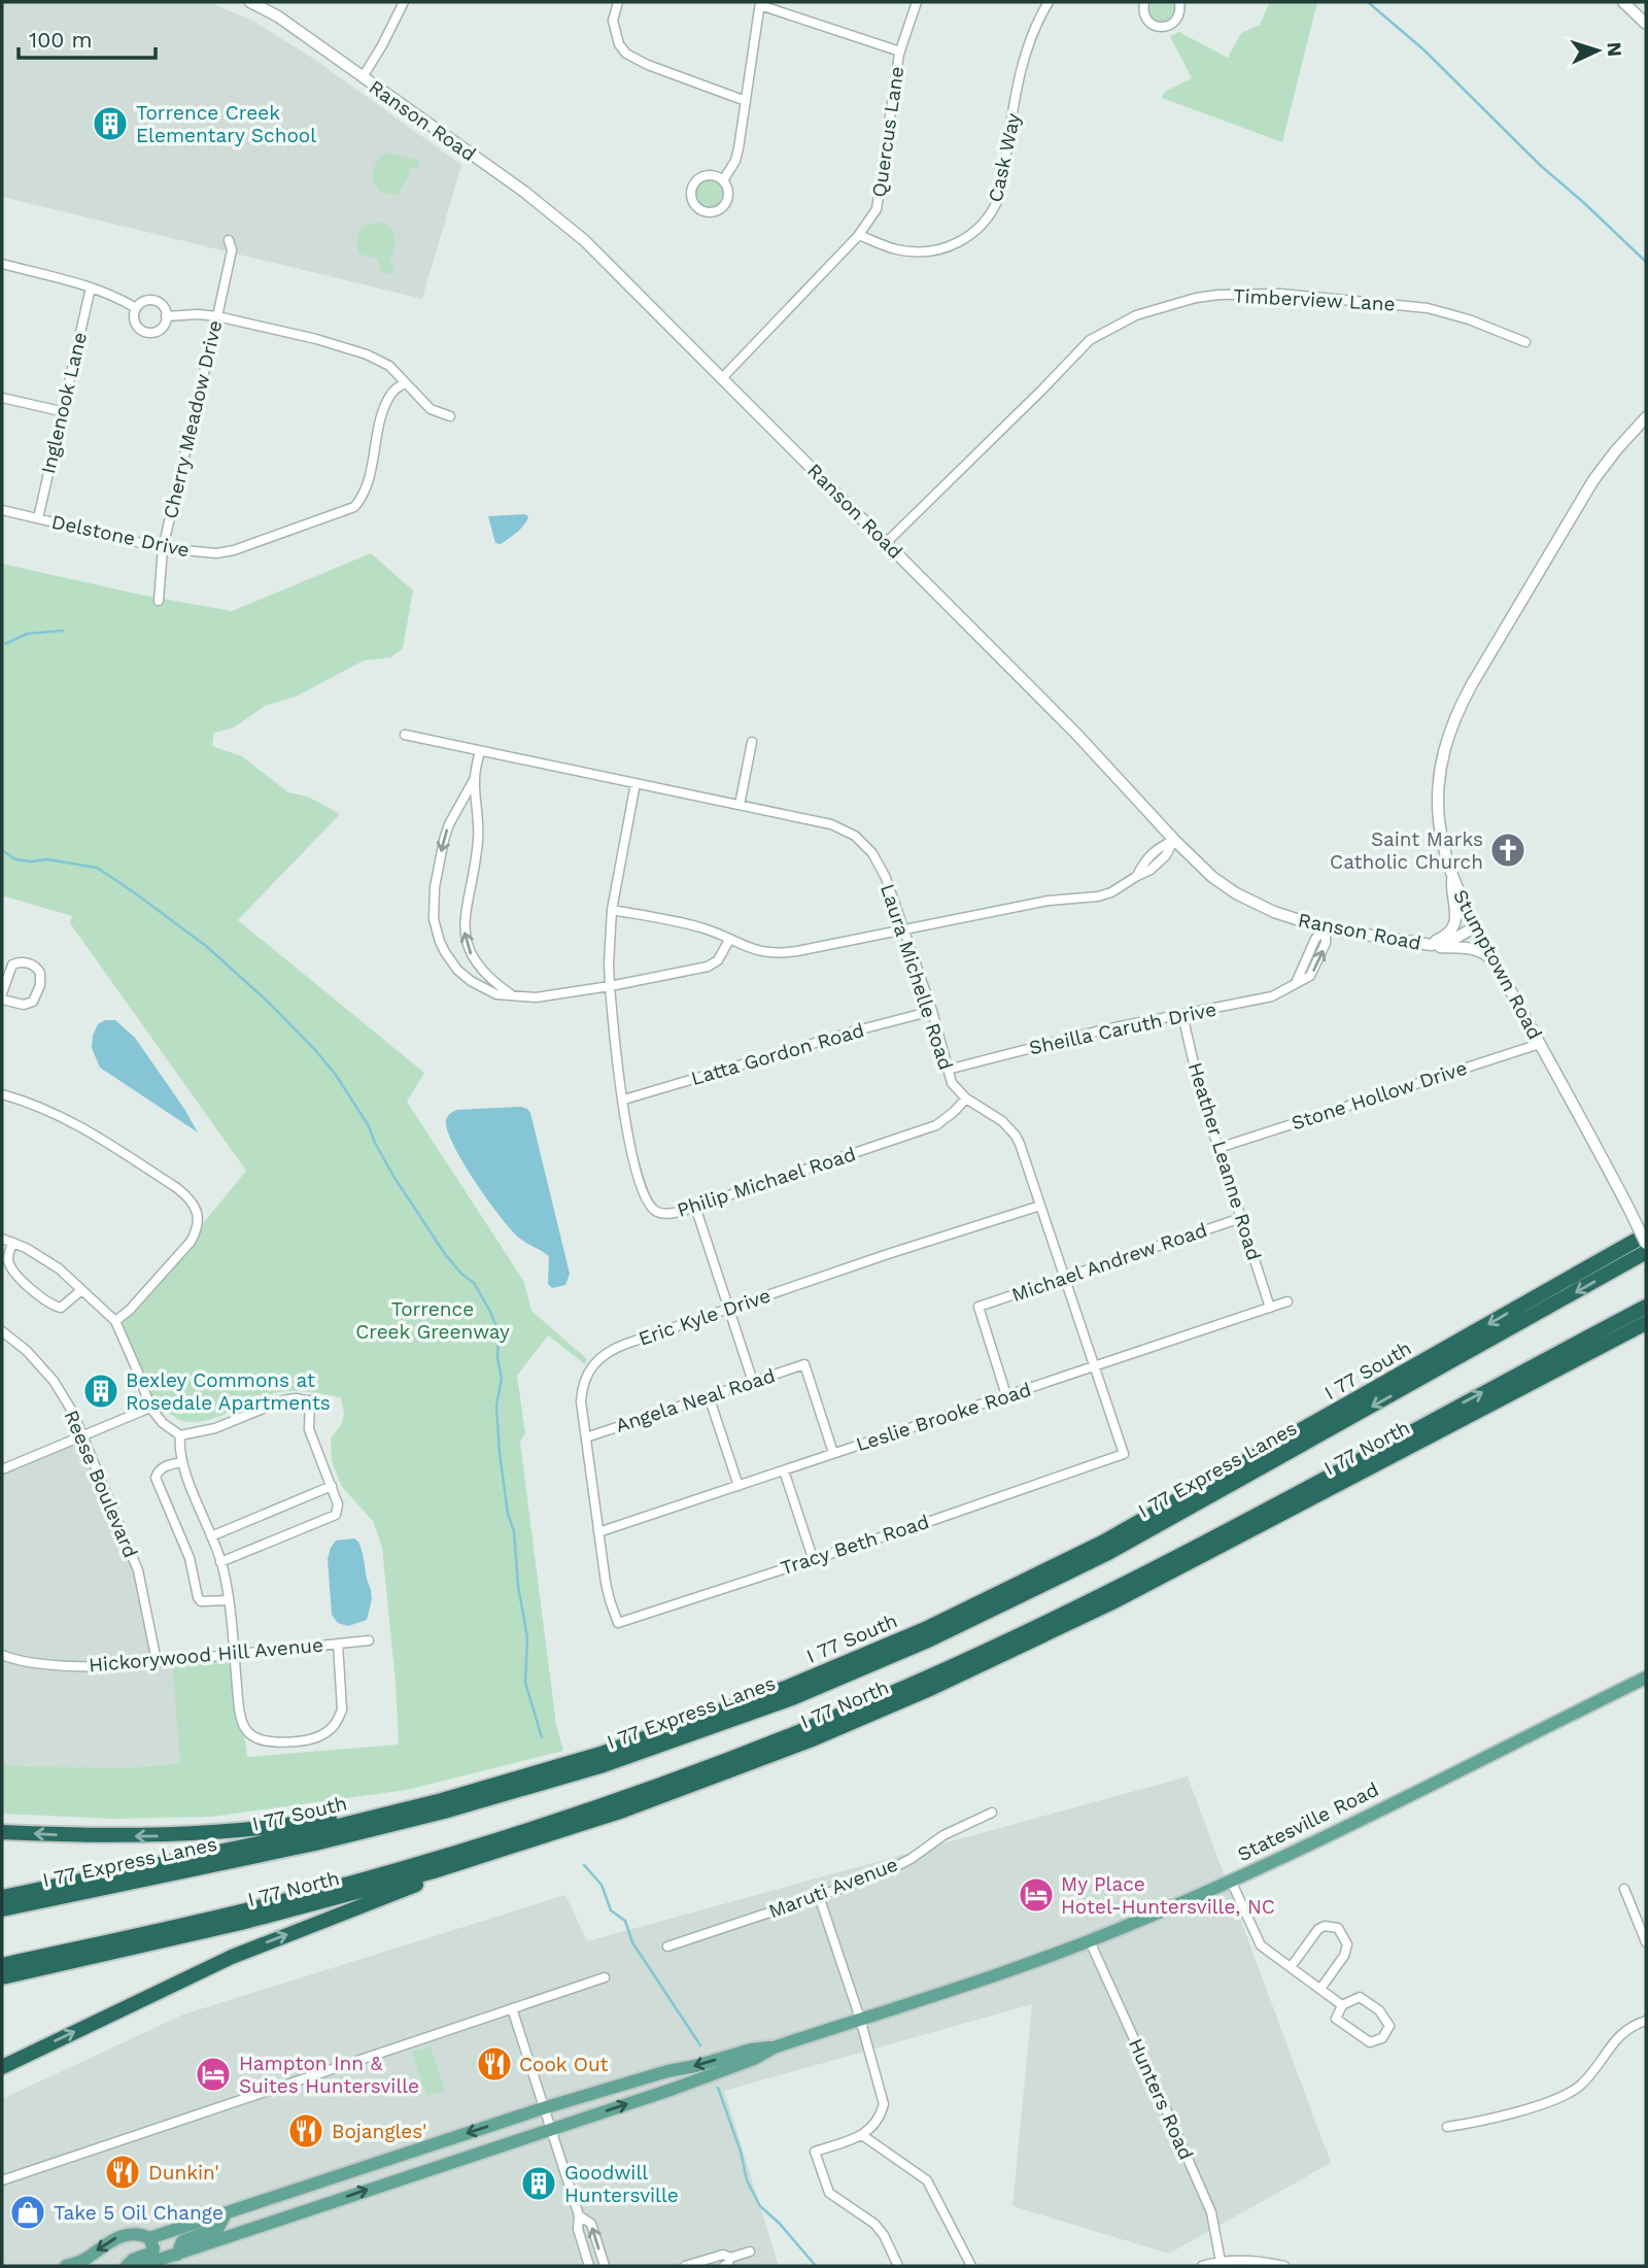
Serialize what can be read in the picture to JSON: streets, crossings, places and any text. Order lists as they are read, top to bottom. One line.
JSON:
{"streets":{"highway":["I 77 South","I 77 North","I 77 Express Lanes"],"main road":["Statesville Road"],"street":["Ranson Road","Quercus Lane","Cask Way","Timberview Lane","Inglenook Lane","Cherry Meadow Drive","Delstone Drive","Stumptown Road","Laura Michelle Road","Sheilla Caruth Drive","Latta Gordon Road","Stone Hollow Drive","Heather Leanne Road","Philip Michael Road","Michael Andrew Road","Eric Kyle Drive","Angela Neal Road","Leslie Brooke Road","Reese Boulevard","Tracy Beth Road","Hickorywood Hill Avenue","Maruti Avenue","Hunters Road"]},"crossings":[["Ranson Road","Quercus Lane"],["Ranson Road","Timberview Lane"],["Ranson Road","Stumptown Road"],["Ranson Road","Sheilla Caruth Drive"],["Quercus Lane","Cask Way"],["Inglenook Lane","Delstone Drive"],["Cherry Meadow Drive","Delstone Drive"],["Stumptown Road","Stone Hollow Drive"],["Laura Michelle Road","Sheilla Caruth Drive"],["Laura Michelle Road","Latta Gordon Road"],["Laura Michelle Road","Philip Michael Road"],["Laura Michelle Road","Michael Andrew Road"],["Laura Michelle Road","Eric Kyle Drive"],["Laura Michelle Road","Leslie Brooke Road"],["Laura Michelle Road","Tracy Beth Road"],["Sheilla Caruth Drive","Heather Leanne Road"],["Latta Gordon Road","Philip Michael Road"],["Stone Hollow Drive","Heather Leanne Road"],["Heather Leanne Road","Michael Andrew Road"],["Heather Leanne Road","Leslie Brooke Road"],["Michael Andrew Road","Leslie Brooke Road"],["Eric Kyle Drive","Angela Neal Road"],["Eric Kyle Drive","Leslie Brooke Road"],["Eric Kyle Drive","Tracy Beth Road"],["Angela Neal Road","Leslie Brooke Road"],["Reese Boulevard","Hickorywood Hill Avenue"],["Statesville Road","Hunters Road"]],"parks":["Torrence Creek Greenway"],"places":{"building":["Torrence Creek Elementary School","Bexley Commons at Rosedale Apartments","Goodwill Huntersville"],"church":["Saint Marks Catholic Church"],"hotel":["My Place Hotel-Huntersville, NC","Hampton Inn & Suites Huntersville"],"restaurant":["Cook Out","Bojangles'","Dunkin'"],"shop":["Take 5 Oil Change"]},"scale_bar":"100 m","north":"right"}
